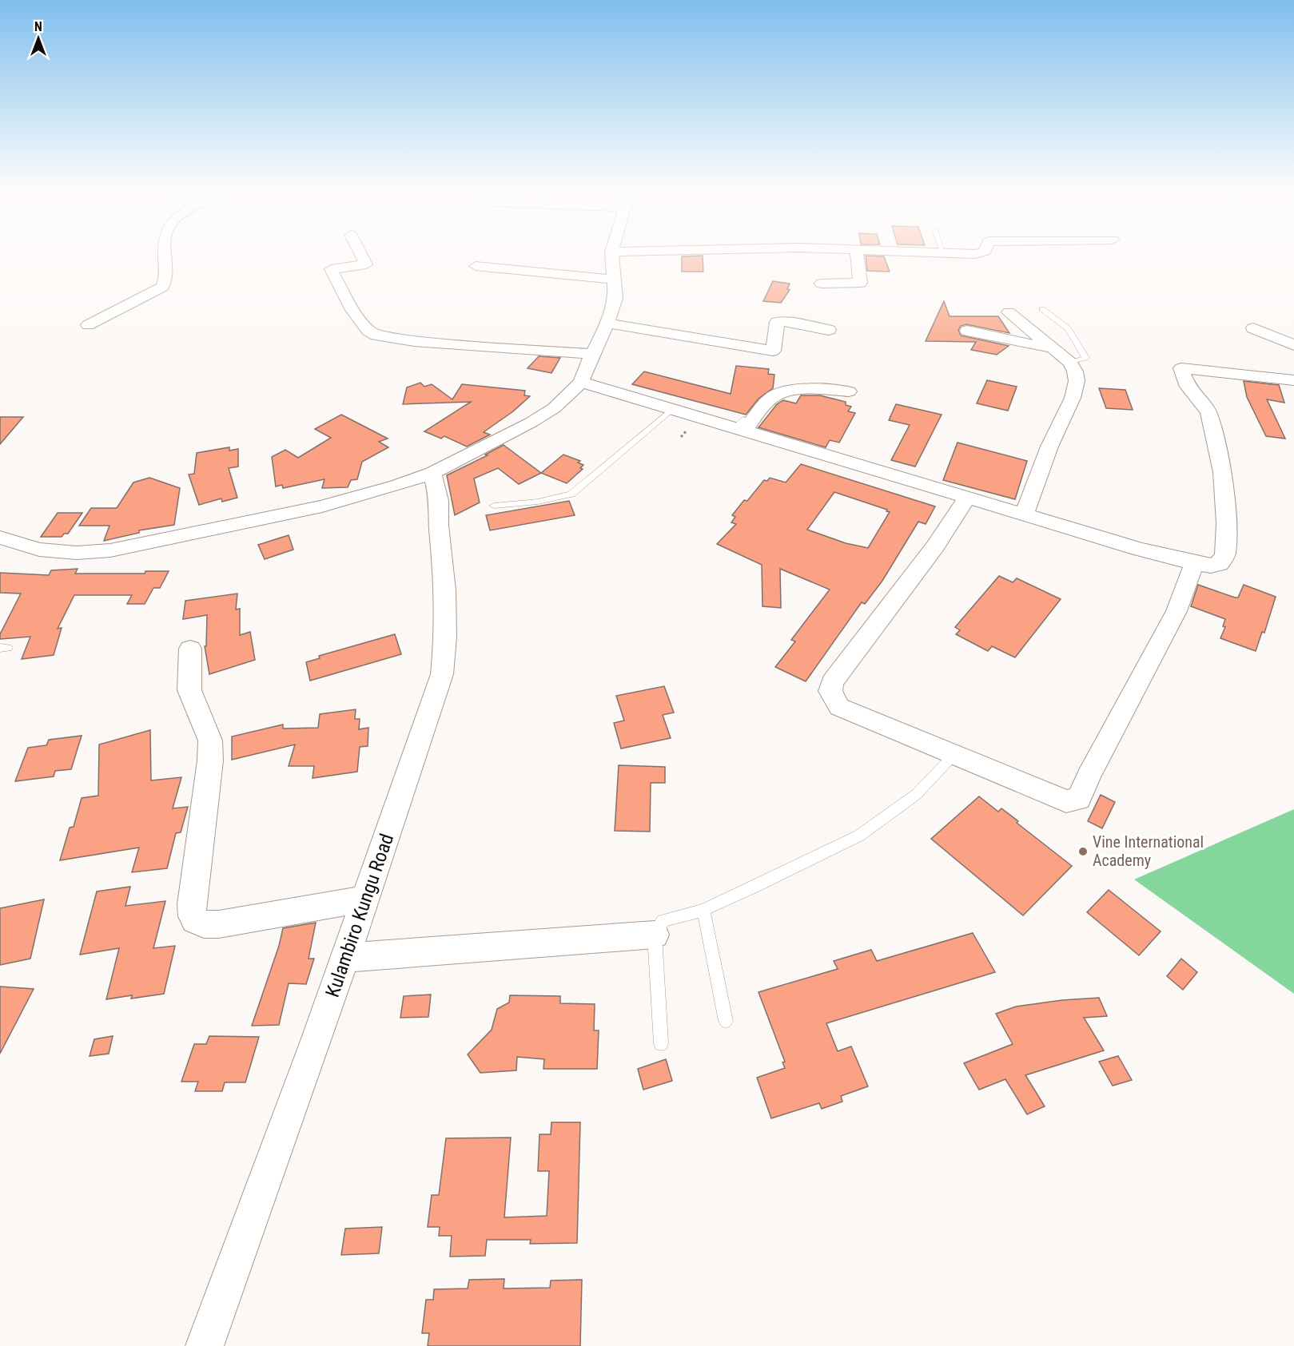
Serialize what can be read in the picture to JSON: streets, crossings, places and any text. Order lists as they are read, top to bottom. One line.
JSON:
{"streets":{"street":["Kulambiro Kungu Road"]},"places":["Vine International Academy"],"north":"top"}
